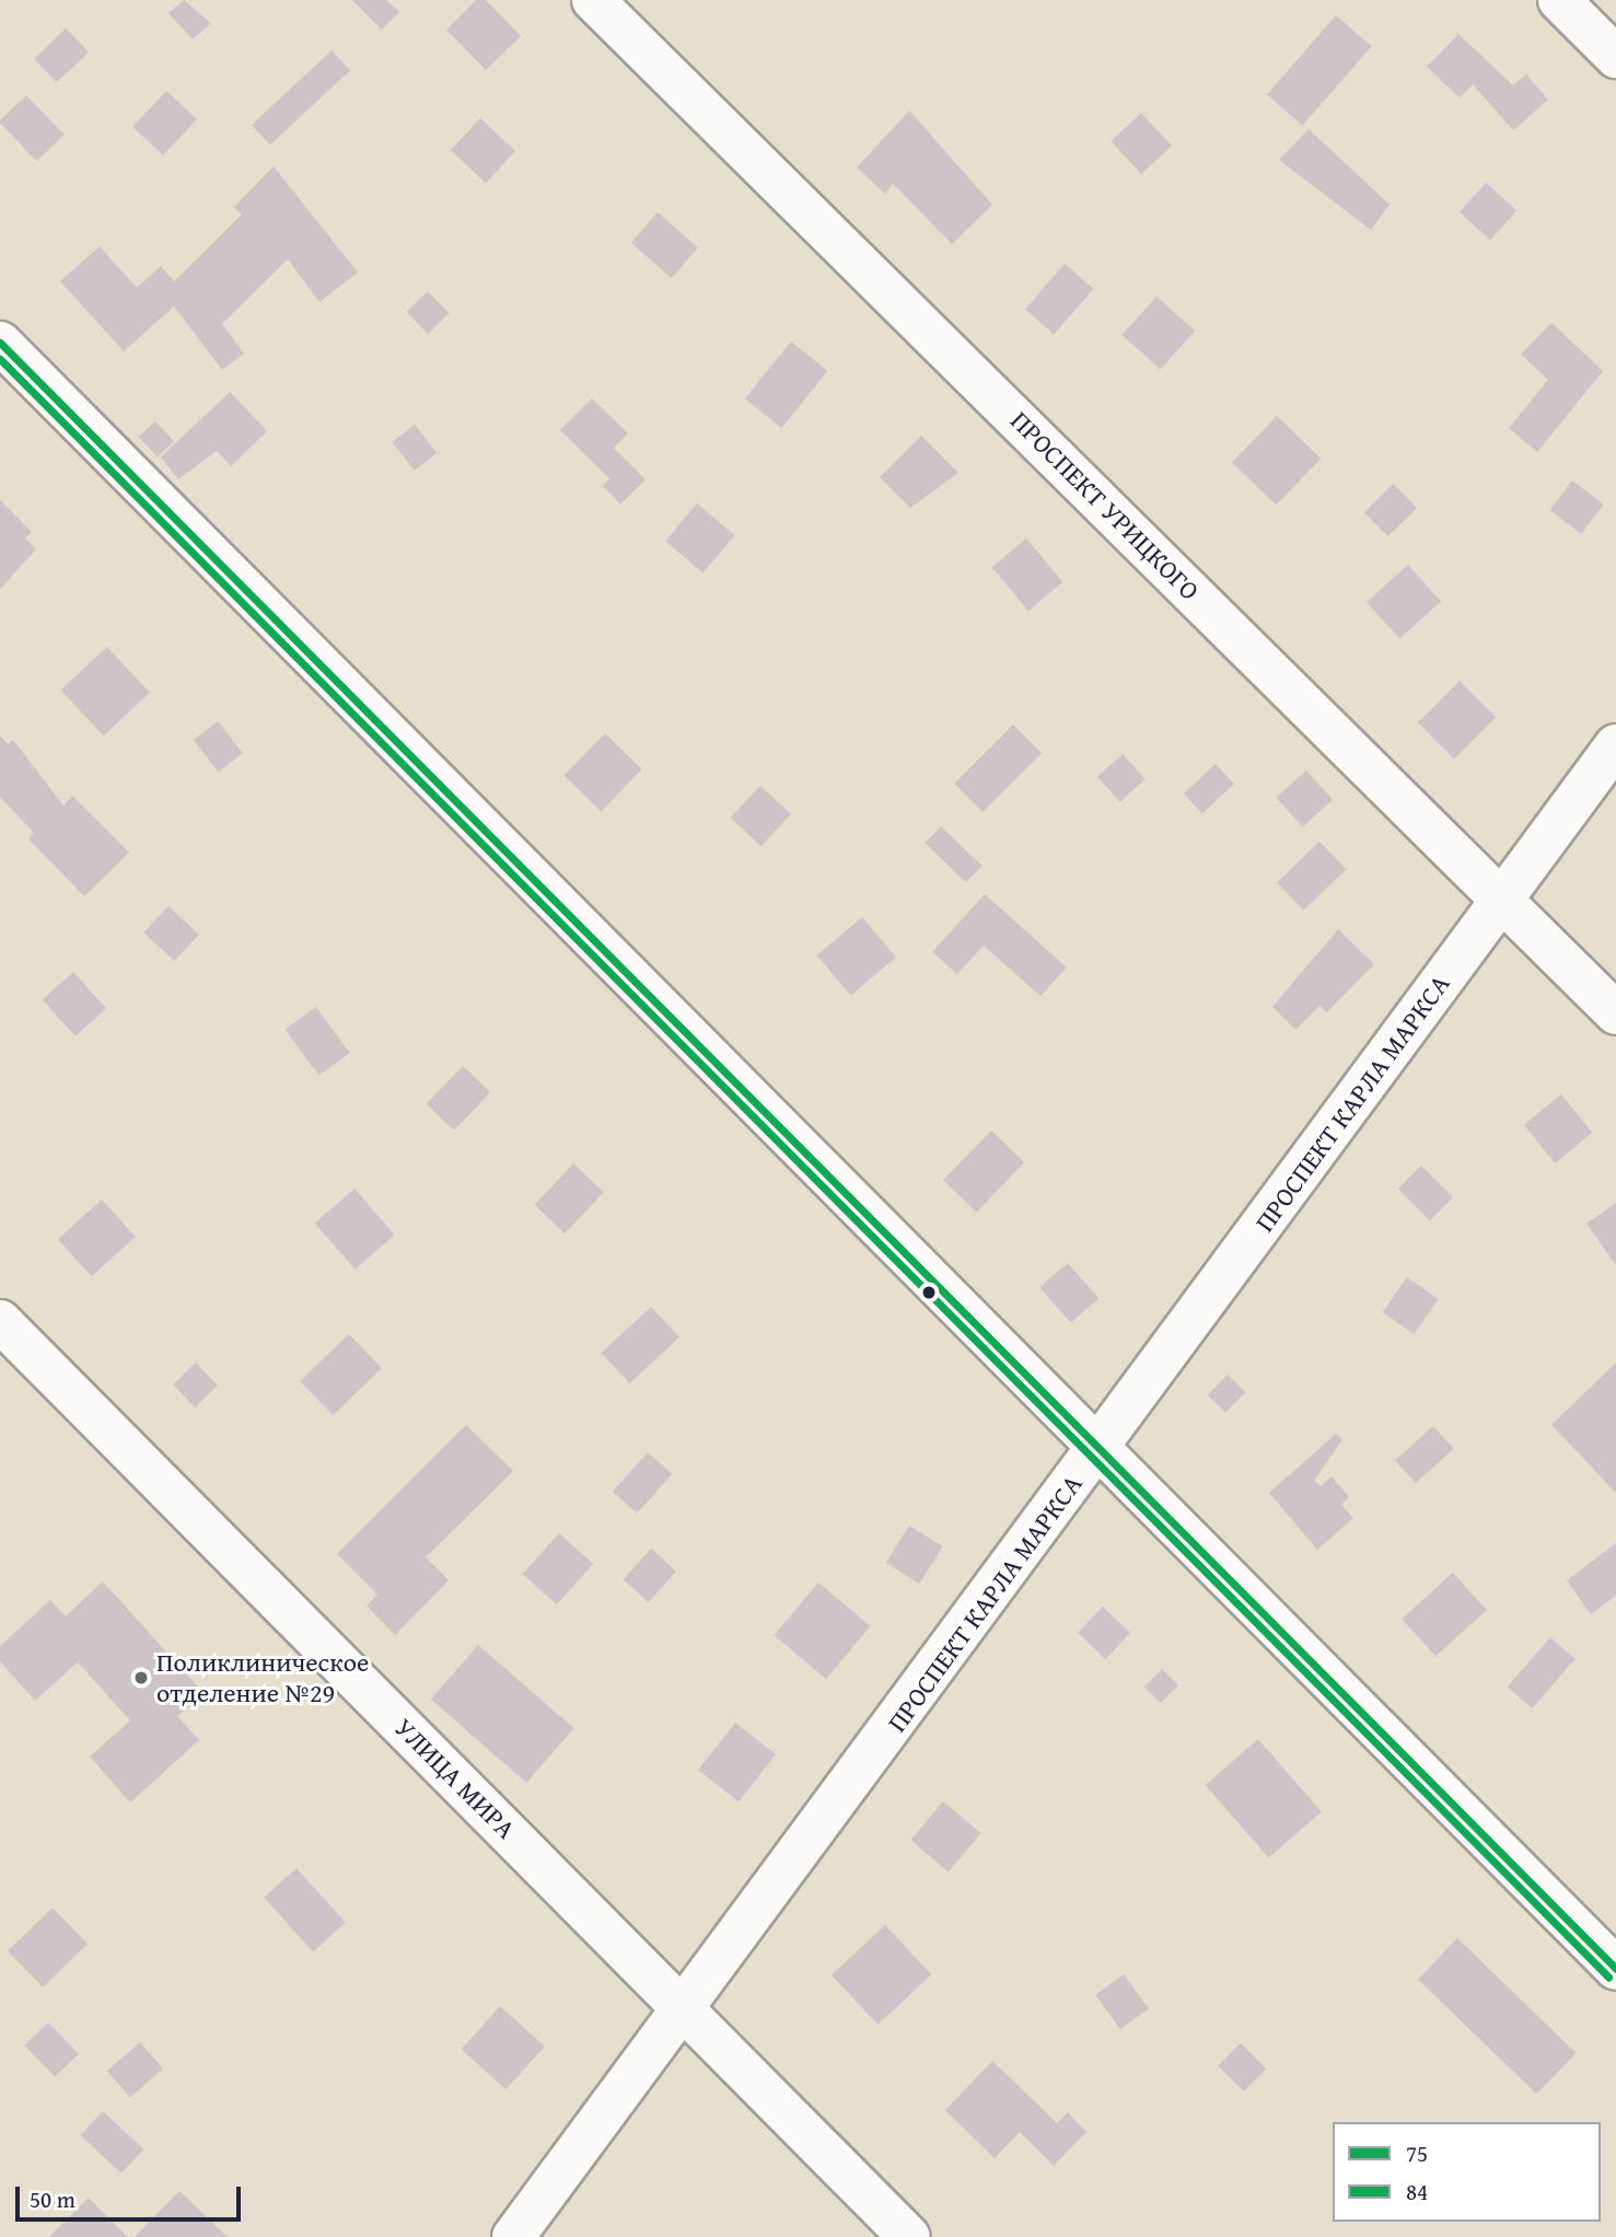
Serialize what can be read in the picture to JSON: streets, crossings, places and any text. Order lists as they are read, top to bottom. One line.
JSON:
{"streets":{"street":["ПРОСПЕКТ УРИЦКОГО","ПРОСПЕКТ КАРЛА МАРКСА","УЛИЦА МИРА"]},"crossings":[["ПРОСПЕКТ УРИЦКОГО","ПРОСПЕКТ КАРЛА МАРКСА"],["ПРОСПЕКТ КАРЛА МАРКСА","УЛИЦА МИРА"]],"places":["Поликлиническое отделение №29"],"lines":["transit line 75","transit line 84"],"legend":["75","84"],"scale_bar":"50 m"}
